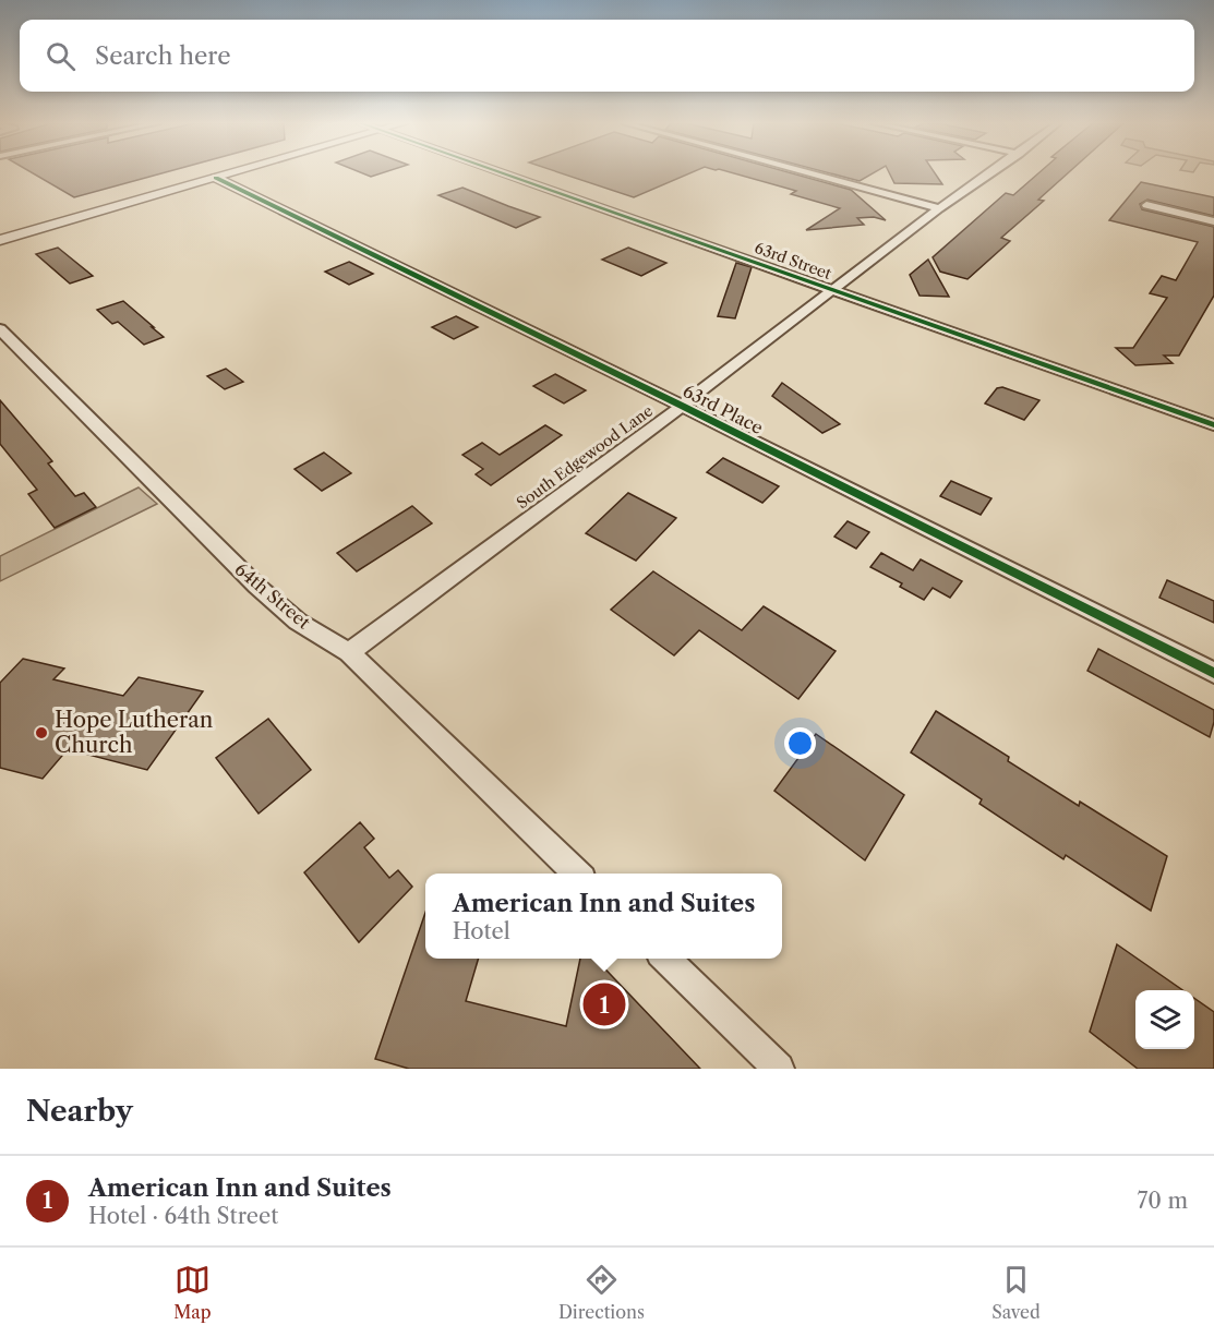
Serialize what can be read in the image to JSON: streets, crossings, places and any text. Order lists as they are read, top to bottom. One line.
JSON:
{"streets":{"street":["63rd Street","63rd Place","South Edgewood Lane","64th Street"]},"crossings":[["63rd Street","South Edgewood Lane"],["63rd Place","South Edgewood Lane"],["South Edgewood Lane","64th Street"]],"places":["Hope Lutheran Church"],"page":{"search":"Search here","popup":["American Inn and Suites","Hotel"],"pins":"1","heading":"Nearby","list":[{"mark":"1","name":"American Inn and Suites","note":"Hotel · 64th Street","value":"70 m"}],"nav":["Map","Directions","Saved"]}}
